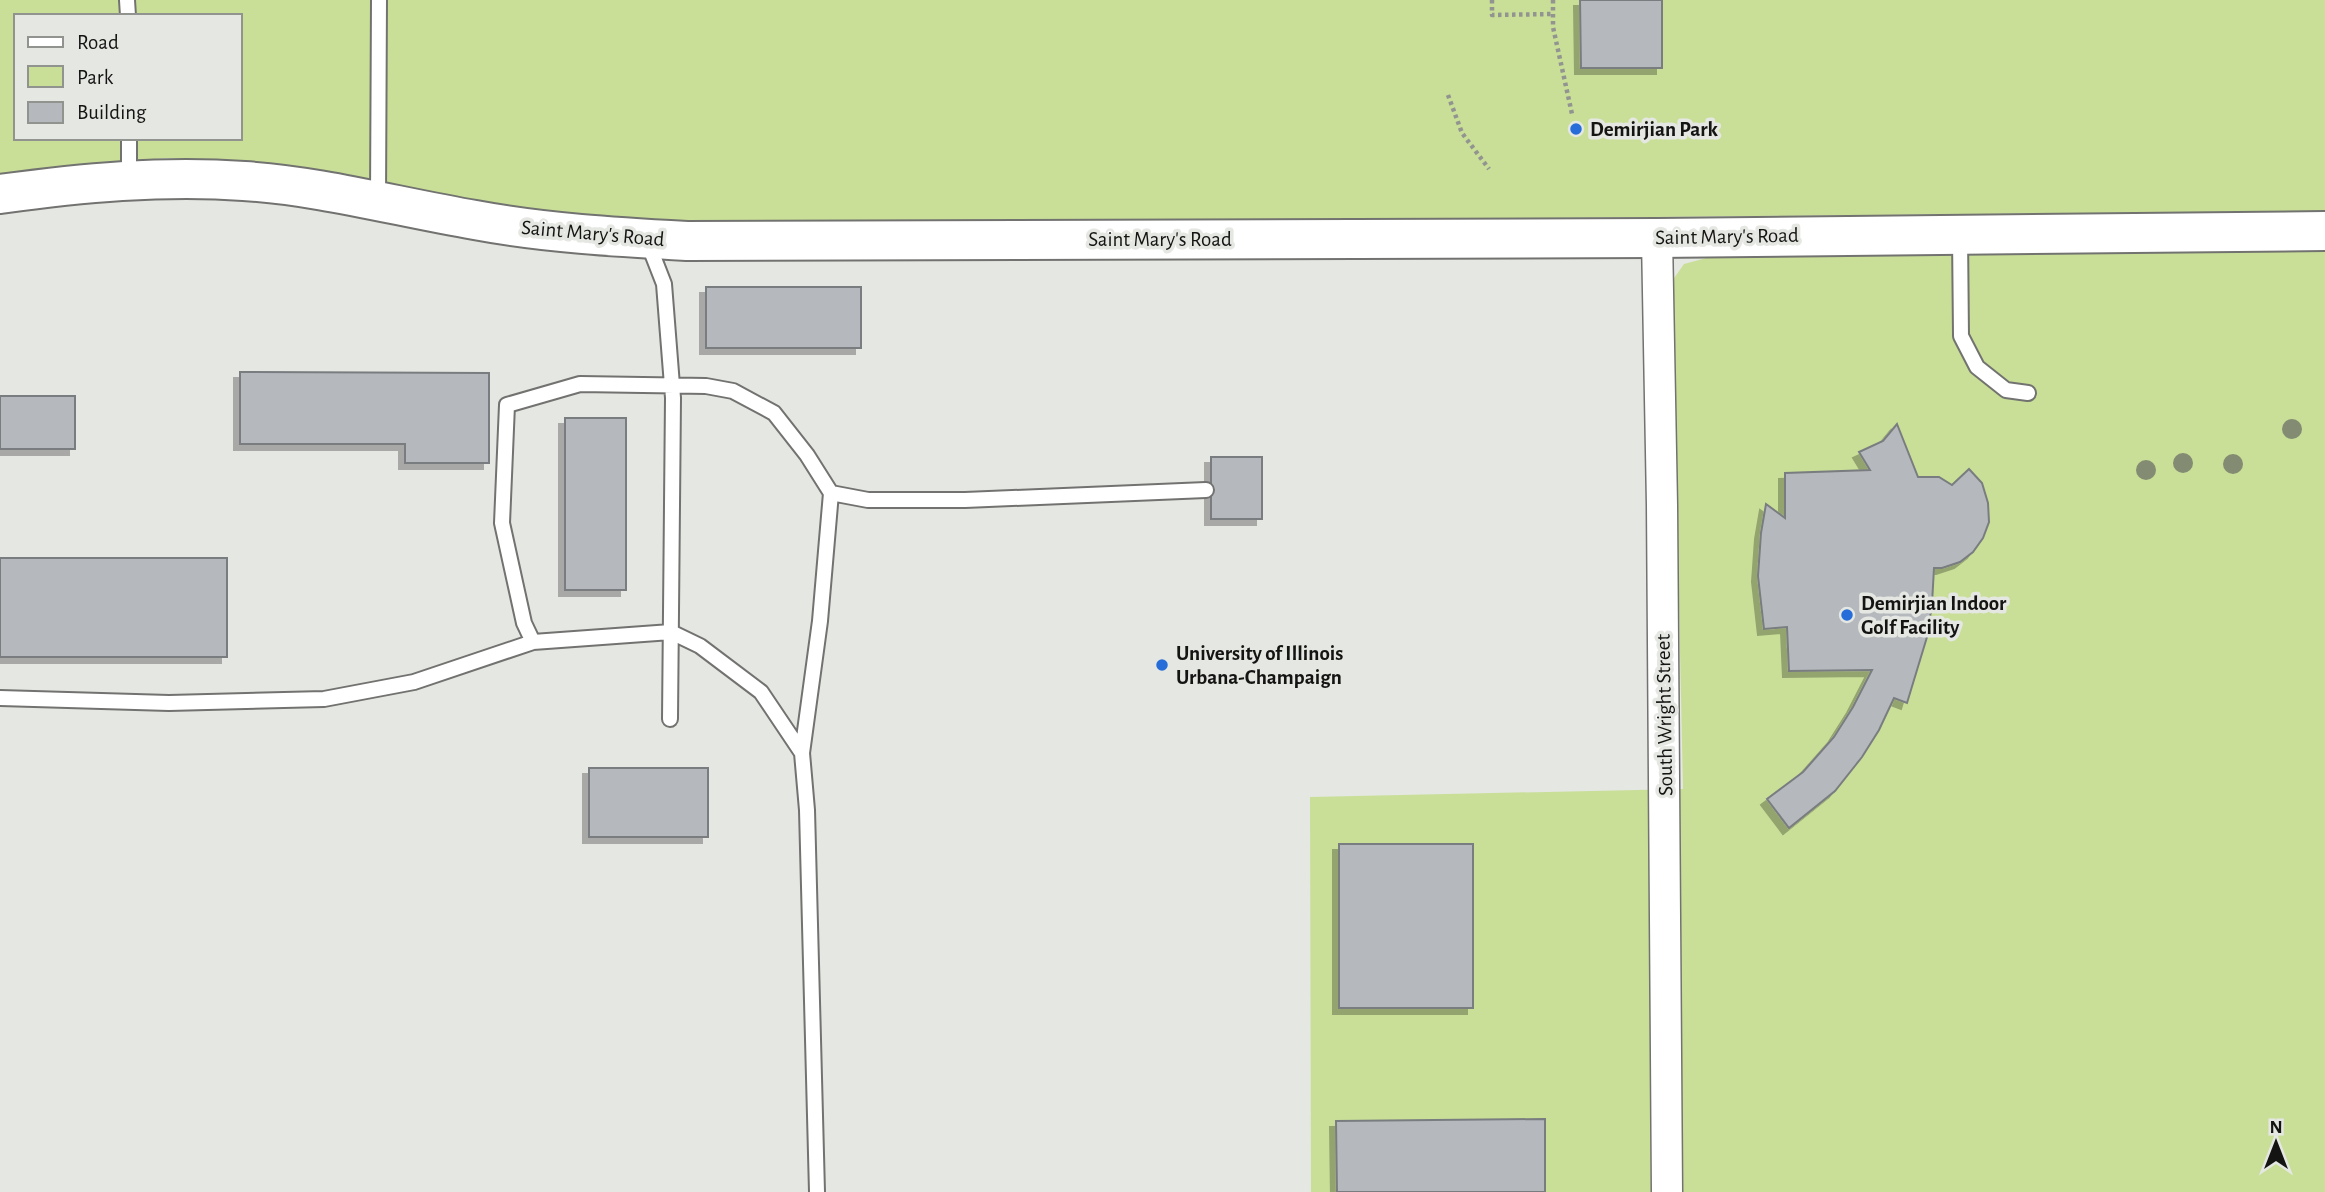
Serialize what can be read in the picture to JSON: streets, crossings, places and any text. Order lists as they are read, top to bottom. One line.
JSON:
{"streets":{"street":["Saint Mary's Road","South Wright Street"]},"crossings":[["Saint Mary's Road","South Wright Street"]],"places":["Demirjian Park","Demirjian Indoor Golf Facility","University of Illinois Urbana-Champaign"],"legend":["Road","Park","Building"],"north":"top"}
